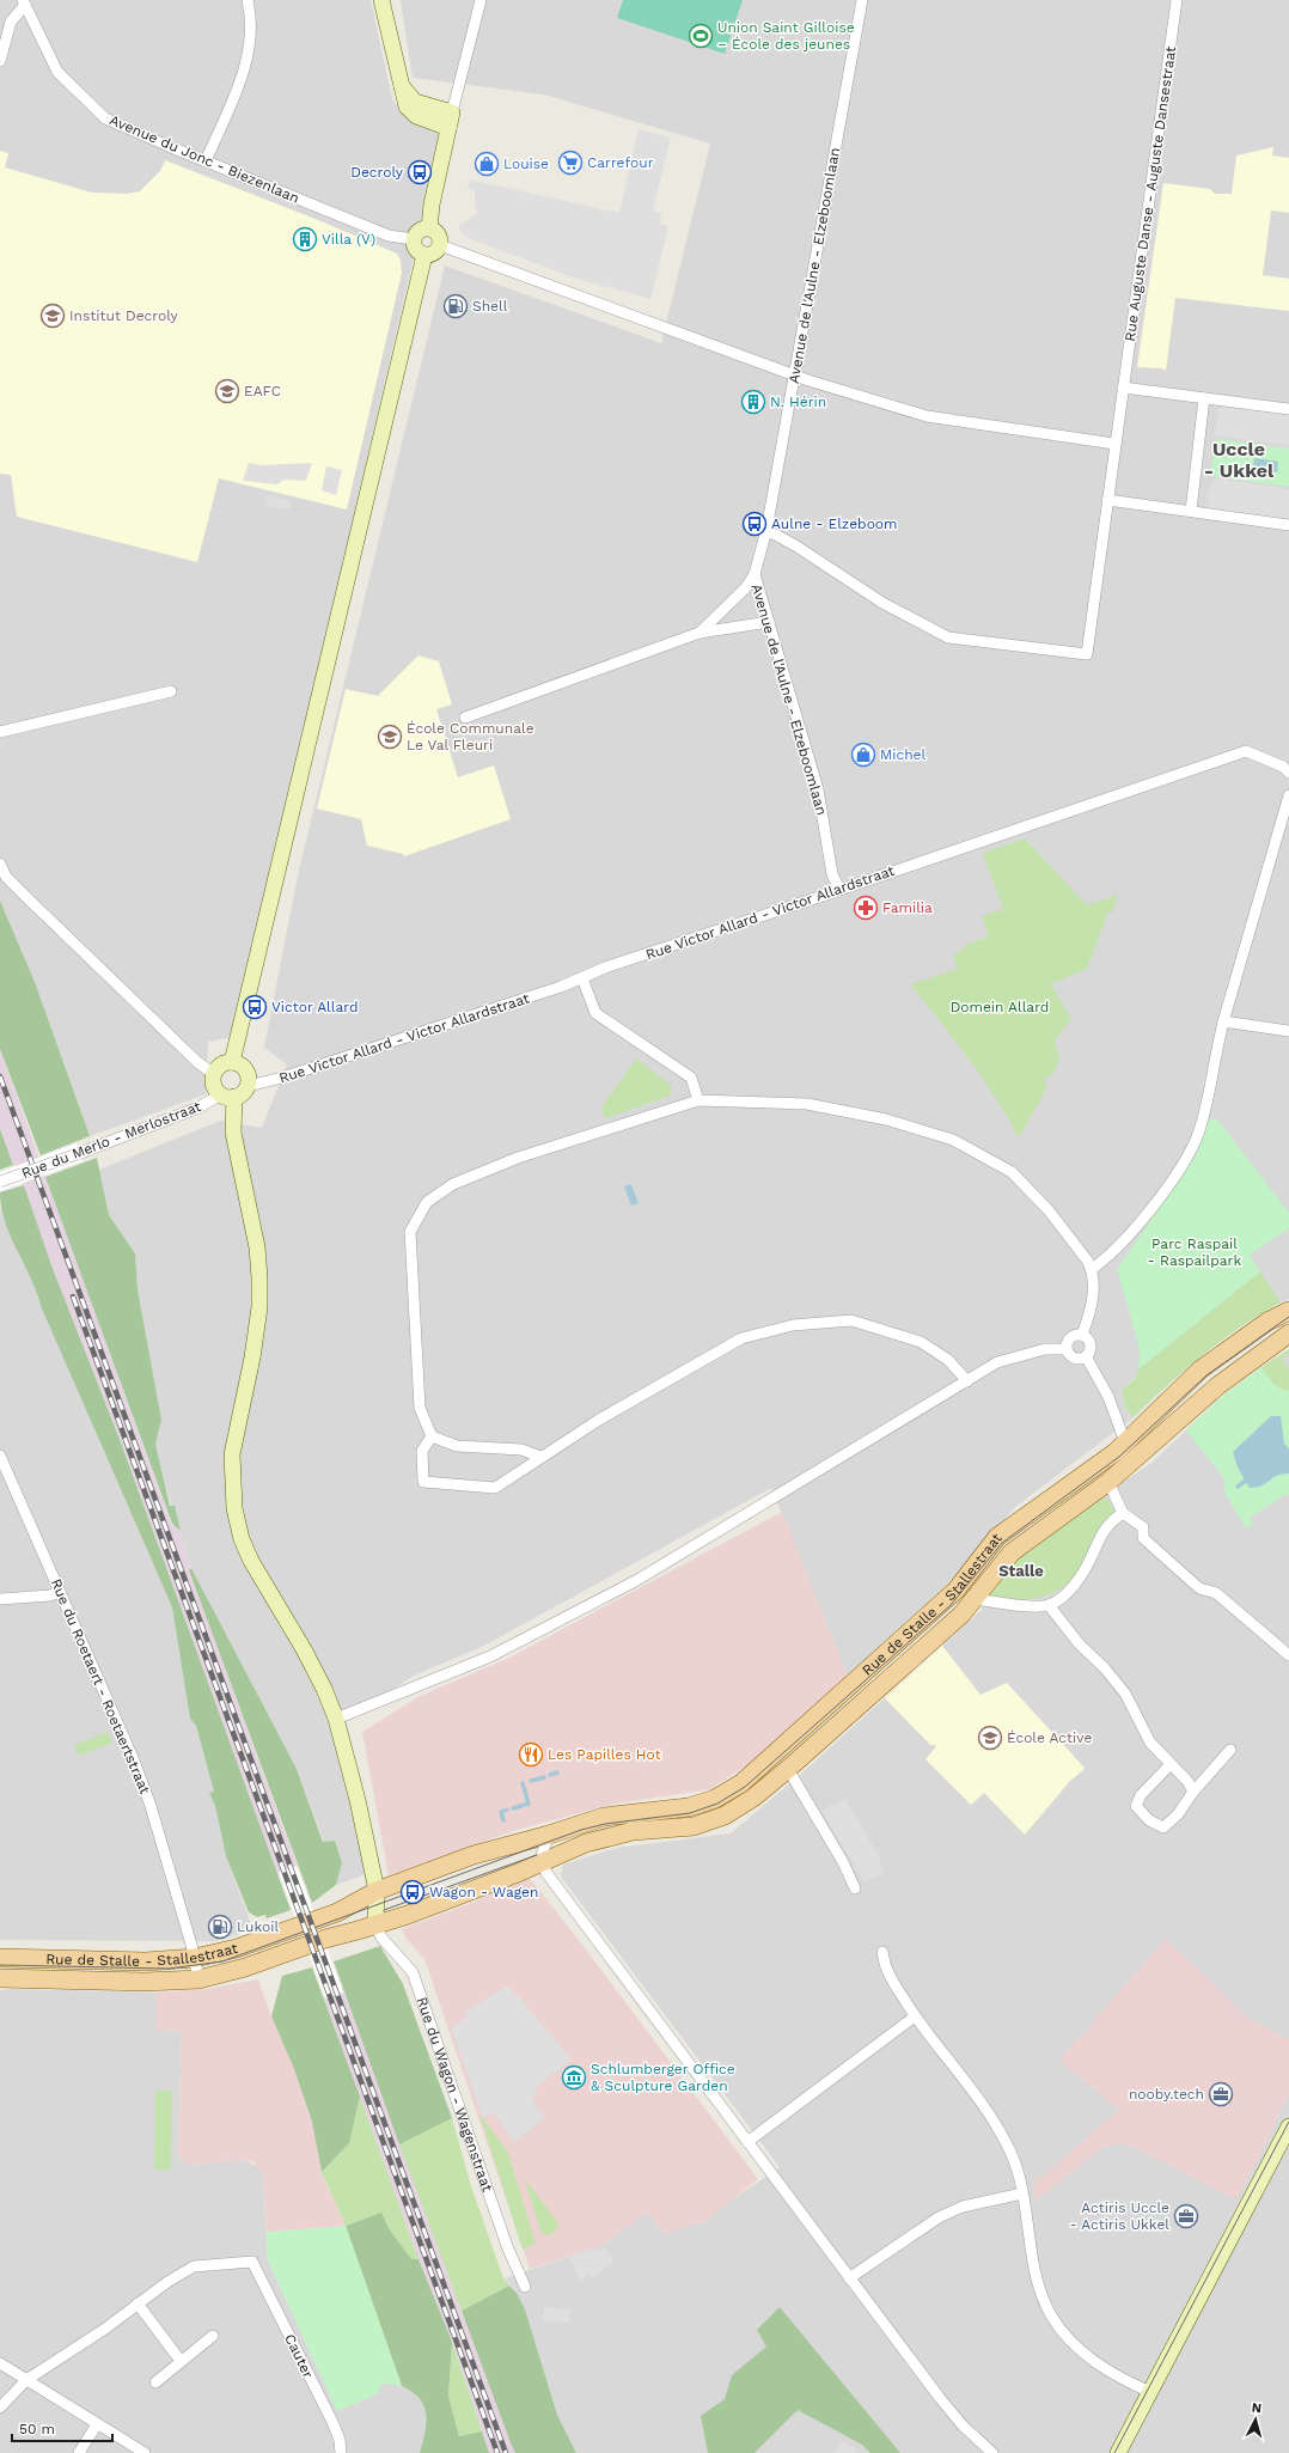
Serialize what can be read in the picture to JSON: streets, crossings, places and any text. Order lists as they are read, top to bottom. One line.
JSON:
{"streets":{"main road":["Rue de Stalle - Stallestraat"],"street":["Avenue du Jonc - Biezenlaan","Rue Auguste Danse - Auguste Dansestraat","Avenue de l'Aulne - Elzeboomlaan","Rue Victor Allard - Victor Allardstraat","Rue du Merlo - Merlostraat","Rue du Roetaert - Roetaertstraat","Rue du Wagon - Wagenstraat","Cauter"]},"crossings":[["Avenue de l'Aulne - Elzeboomlaan","Rue Victor Allard - Victor Allardstraat"],["Rue Victor Allard - Victor Allardstraat","Rue du Merlo - Merlostraat"],["Rue de Stalle - Stallestraat","Rue du Roetaert - Roetaertstraat"],["Rue de Stalle - Stallestraat","Rue du Wagon - Wagenstraat"]],"districts":["Uccle - Ukkel","Stalle"],"parks":["Domein Allard","Parc Raspail - Raspailpark"],"places":{"sports":["Union Saint Gilloise – École des jeunes"],"supermarket":["Carrefour"],"shop":["Louise","Michel"],"bus stop":["Decroly","Aulne - Elzeboom","Victor Allard","Wagon - Wagen"],"building":["Villa (V)","N. Hérin"],"fuel station":["Shell","Lukoil"],"school or university":["Institut Decroly","EAFC","École Communale Le Val Fleuri","École Active"],"pharmacy":["Familia"],"restaurant":["Les Papilles Hot"],"museum":["Schlumberger Office & Sculpture Garden"],"office":["nooby.tech","Actiris Uccle - Actiris Ukkel"]},"scale_bar":"50 m","north":"top"}
